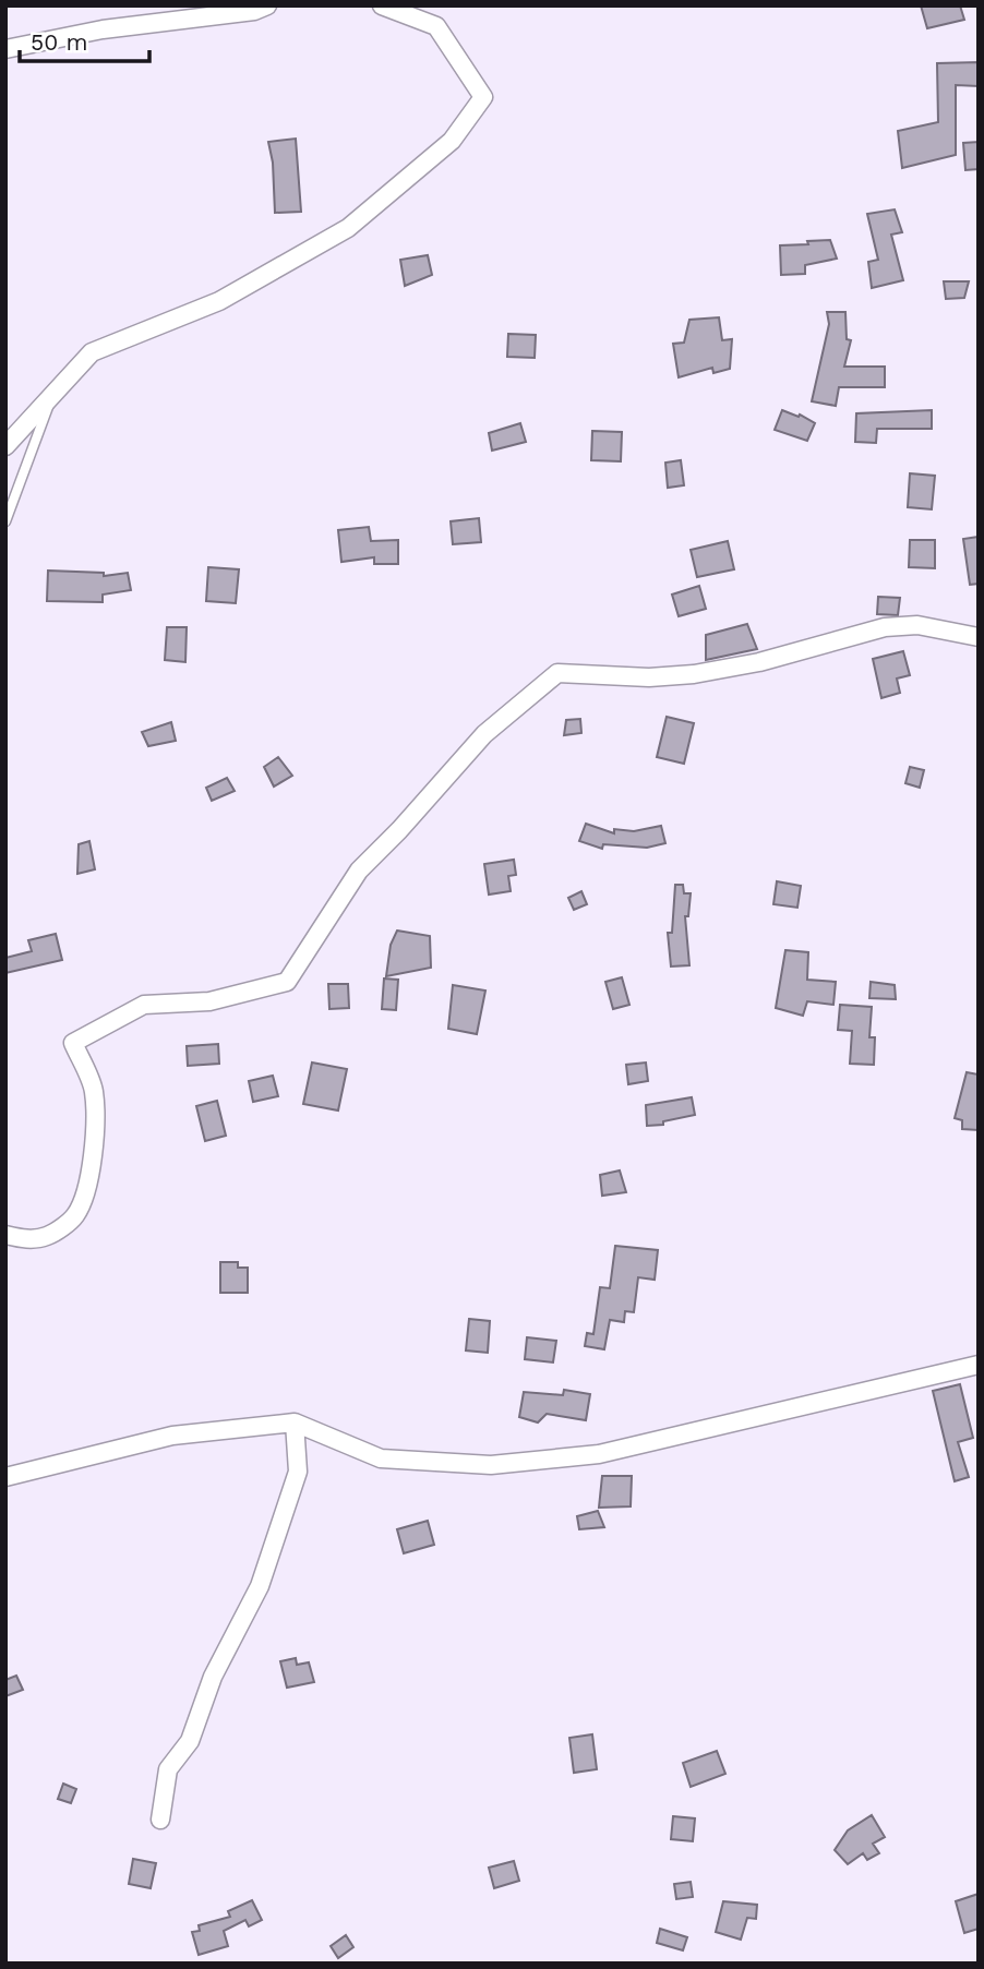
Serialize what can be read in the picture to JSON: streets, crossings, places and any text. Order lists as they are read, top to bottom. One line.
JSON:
{"scale_bar":"50 m"}
